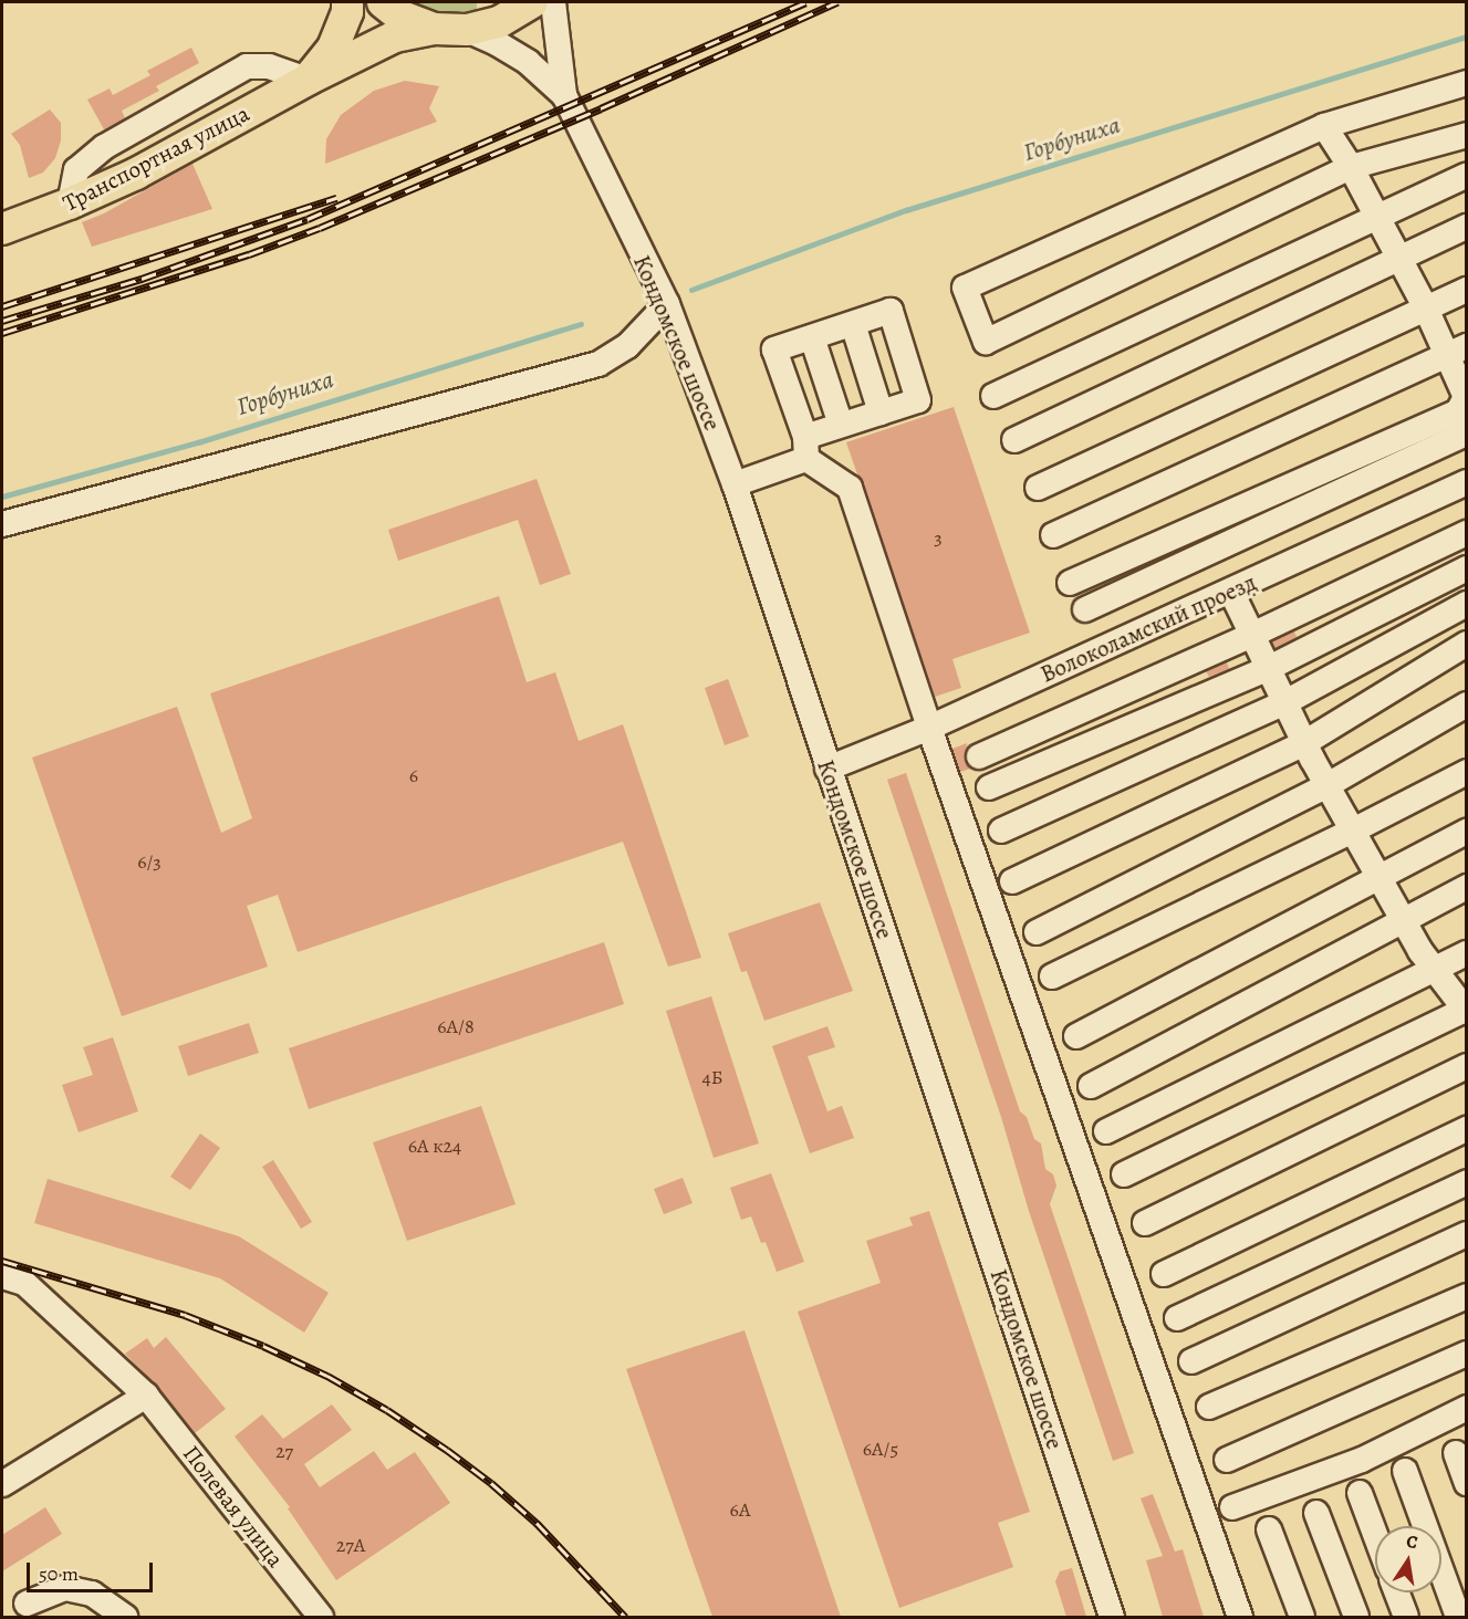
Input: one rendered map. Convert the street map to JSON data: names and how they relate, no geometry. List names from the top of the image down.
{
  "streets": {
    "main road": ["Транспортная улица"],
    "street": ["Кондомское шоссе", "Волоколамский проезд", "Полевая улица"]
  },
  "crossings": [
    ["Кондомское шоссе", "Волоколамский проезд"]
  ],
  "water": ["Горбуниха"],
  "house_numbers": [
    "3",
    "6",
    "6/3",
    "6А/8",
    "4Б",
    "6А к24",
    "6А/5",
    "27",
    "6А",
    "27А"
  ],
  "scale_bar": "50 m",
  "north": "top"
}
